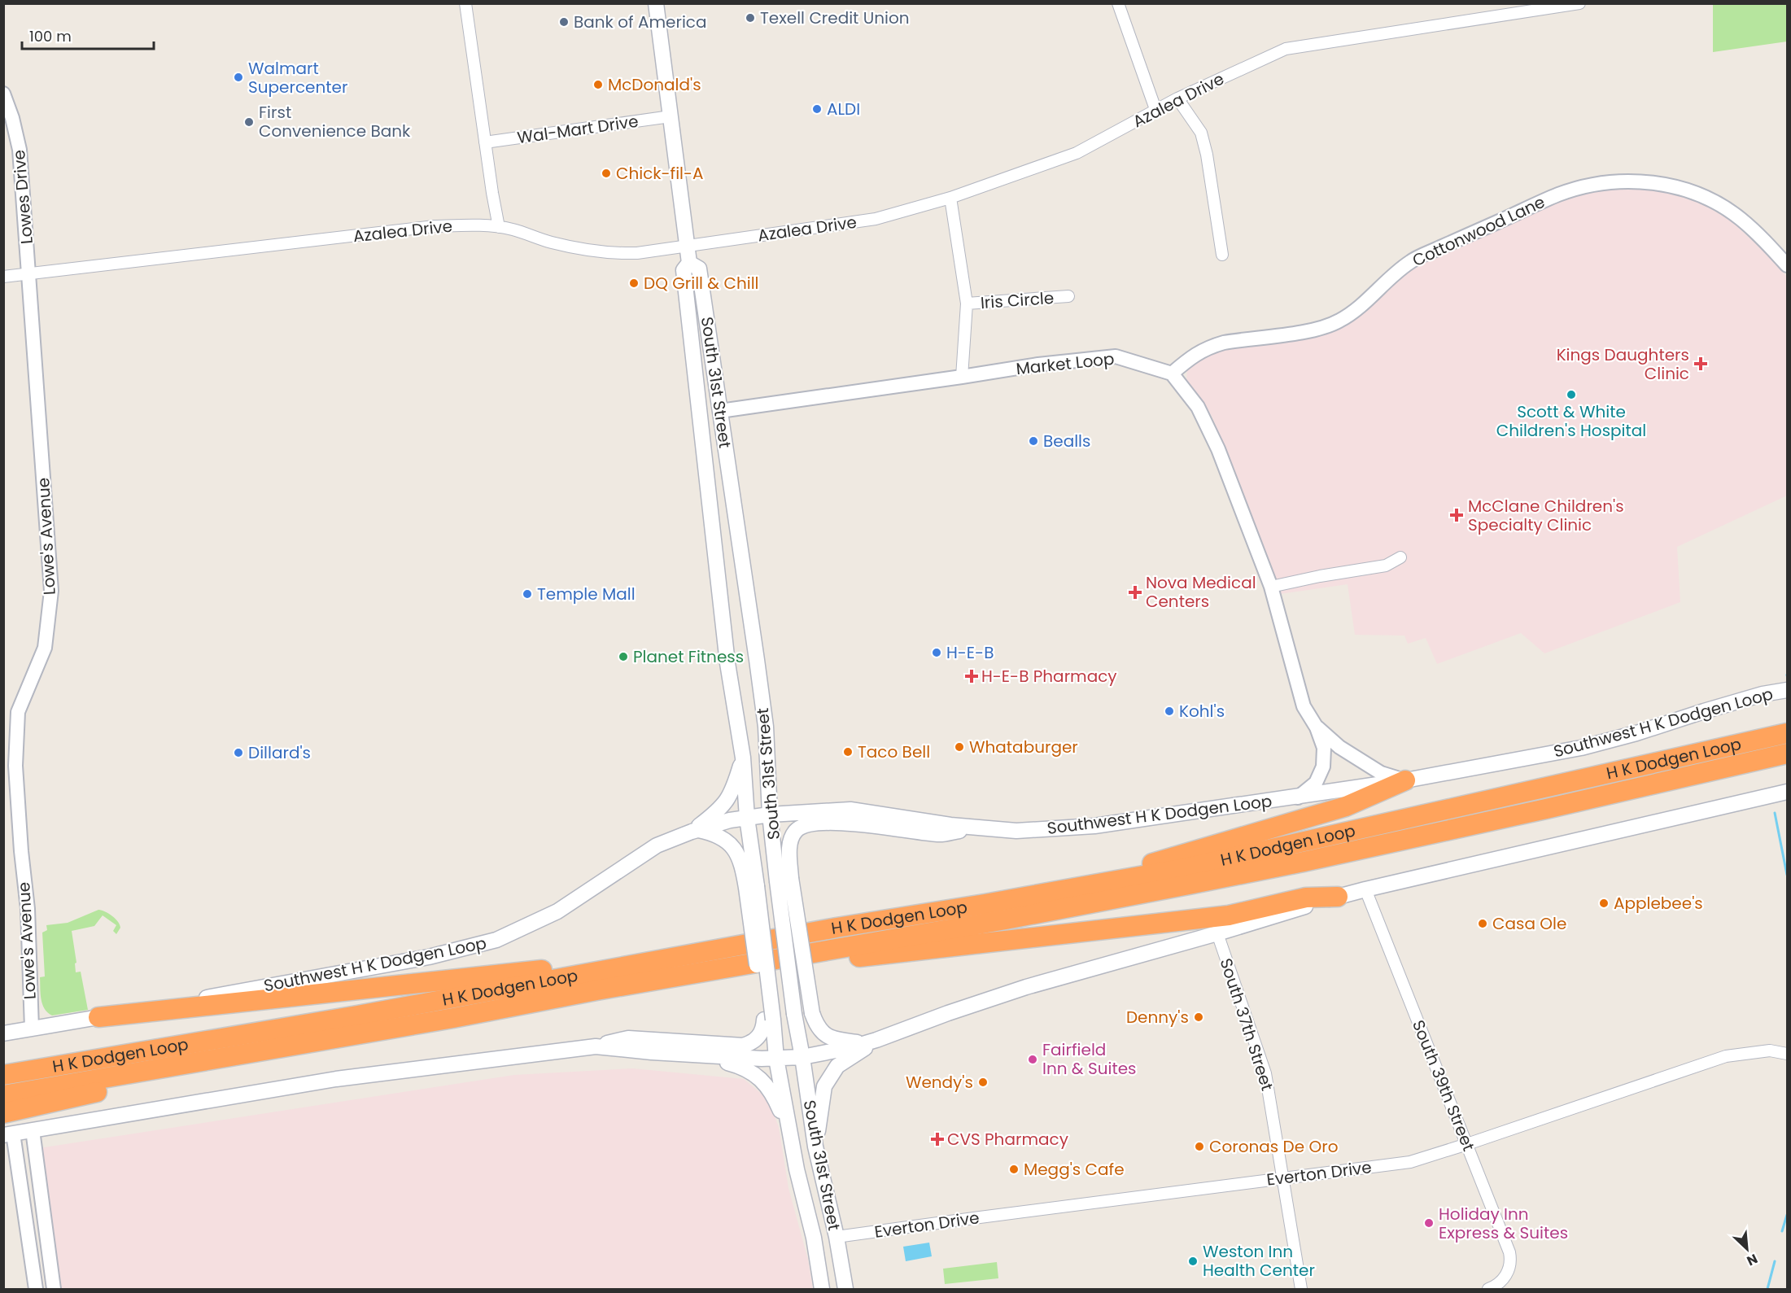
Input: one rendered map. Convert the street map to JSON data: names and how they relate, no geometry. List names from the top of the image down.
{
  "streets": {
    "highway": ["H K Dodgen Loop"],
    "main road": ["South 31st Street", "Southwest H K Dodgen Loop"],
    "street": [
      "Azalea Drive",
      "Wal-Mart Drive",
      "Lowes Drive",
      "Cottonwood Lane",
      "Iris Circle",
      "Market Loop",
      "Lowe's Avenue",
      "South 37th Street",
      "South 39th Street",
      "Everton Drive"
    ]
  },
  "crossings": [
    ["Azalea Drive", "Lowes Drive"],
    ["Azalea Drive", "South 31st Street"],
    ["Azalea Drive", "Lowe's Avenue"],
    ["Wal-Mart Drive", "South 31st Street"],
    ["Lowes Drive", "Lowe's Avenue"],
    ["Cottonwood Lane", "Market Loop"],
    ["Market Loop", "South 31st Street"],
    ["South 31st Street", "Southwest H K Dodgen Loop"],
    ["South 31st Street", "Everton Drive"],
    ["Lowe's Avenue", "Southwest H K Dodgen Loop"],
    ["South 37th Street", "Everton Drive"],
    ["South 39th Street", "Everton Drive"]
  ],
  "places": {
    "other": [
      "Texell Credit Union",
      "Bank of America",
      "Walmart Supercenter",
      "McDonald's",
      "ALDI",
      "First Convenience Bank",
      "Chick-fil-A",
      "DQ Grill & Chill",
      "Scott & White Children's Hospital",
      "Bealls",
      "Temple Mall",
      "H-E-B",
      "Planet Fitness",
      "Kohl's",
      "Whataburger",
      "Taco Bell",
      "Dillard's",
      "Applebee's",
      "Casa Ole",
      "Denny's",
      "Fairfield Inn & Suites",
      "Wendy's",
      "Coronas De Oro",
      "Megg's Cafe",
      "Holiday Inn Express & Suites",
      "Weston Inn Health Center"
    ],
    "health": [
      "Kings Daughters Clinic",
      "McClane Children's Specialty Clinic",
      "Nova Medical Centers",
      "H-E-B Pharmacy",
      "CVS Pharmacy"
    ]
  },
  "scale_bar": "100 m",
  "north": "bottom right"
}
